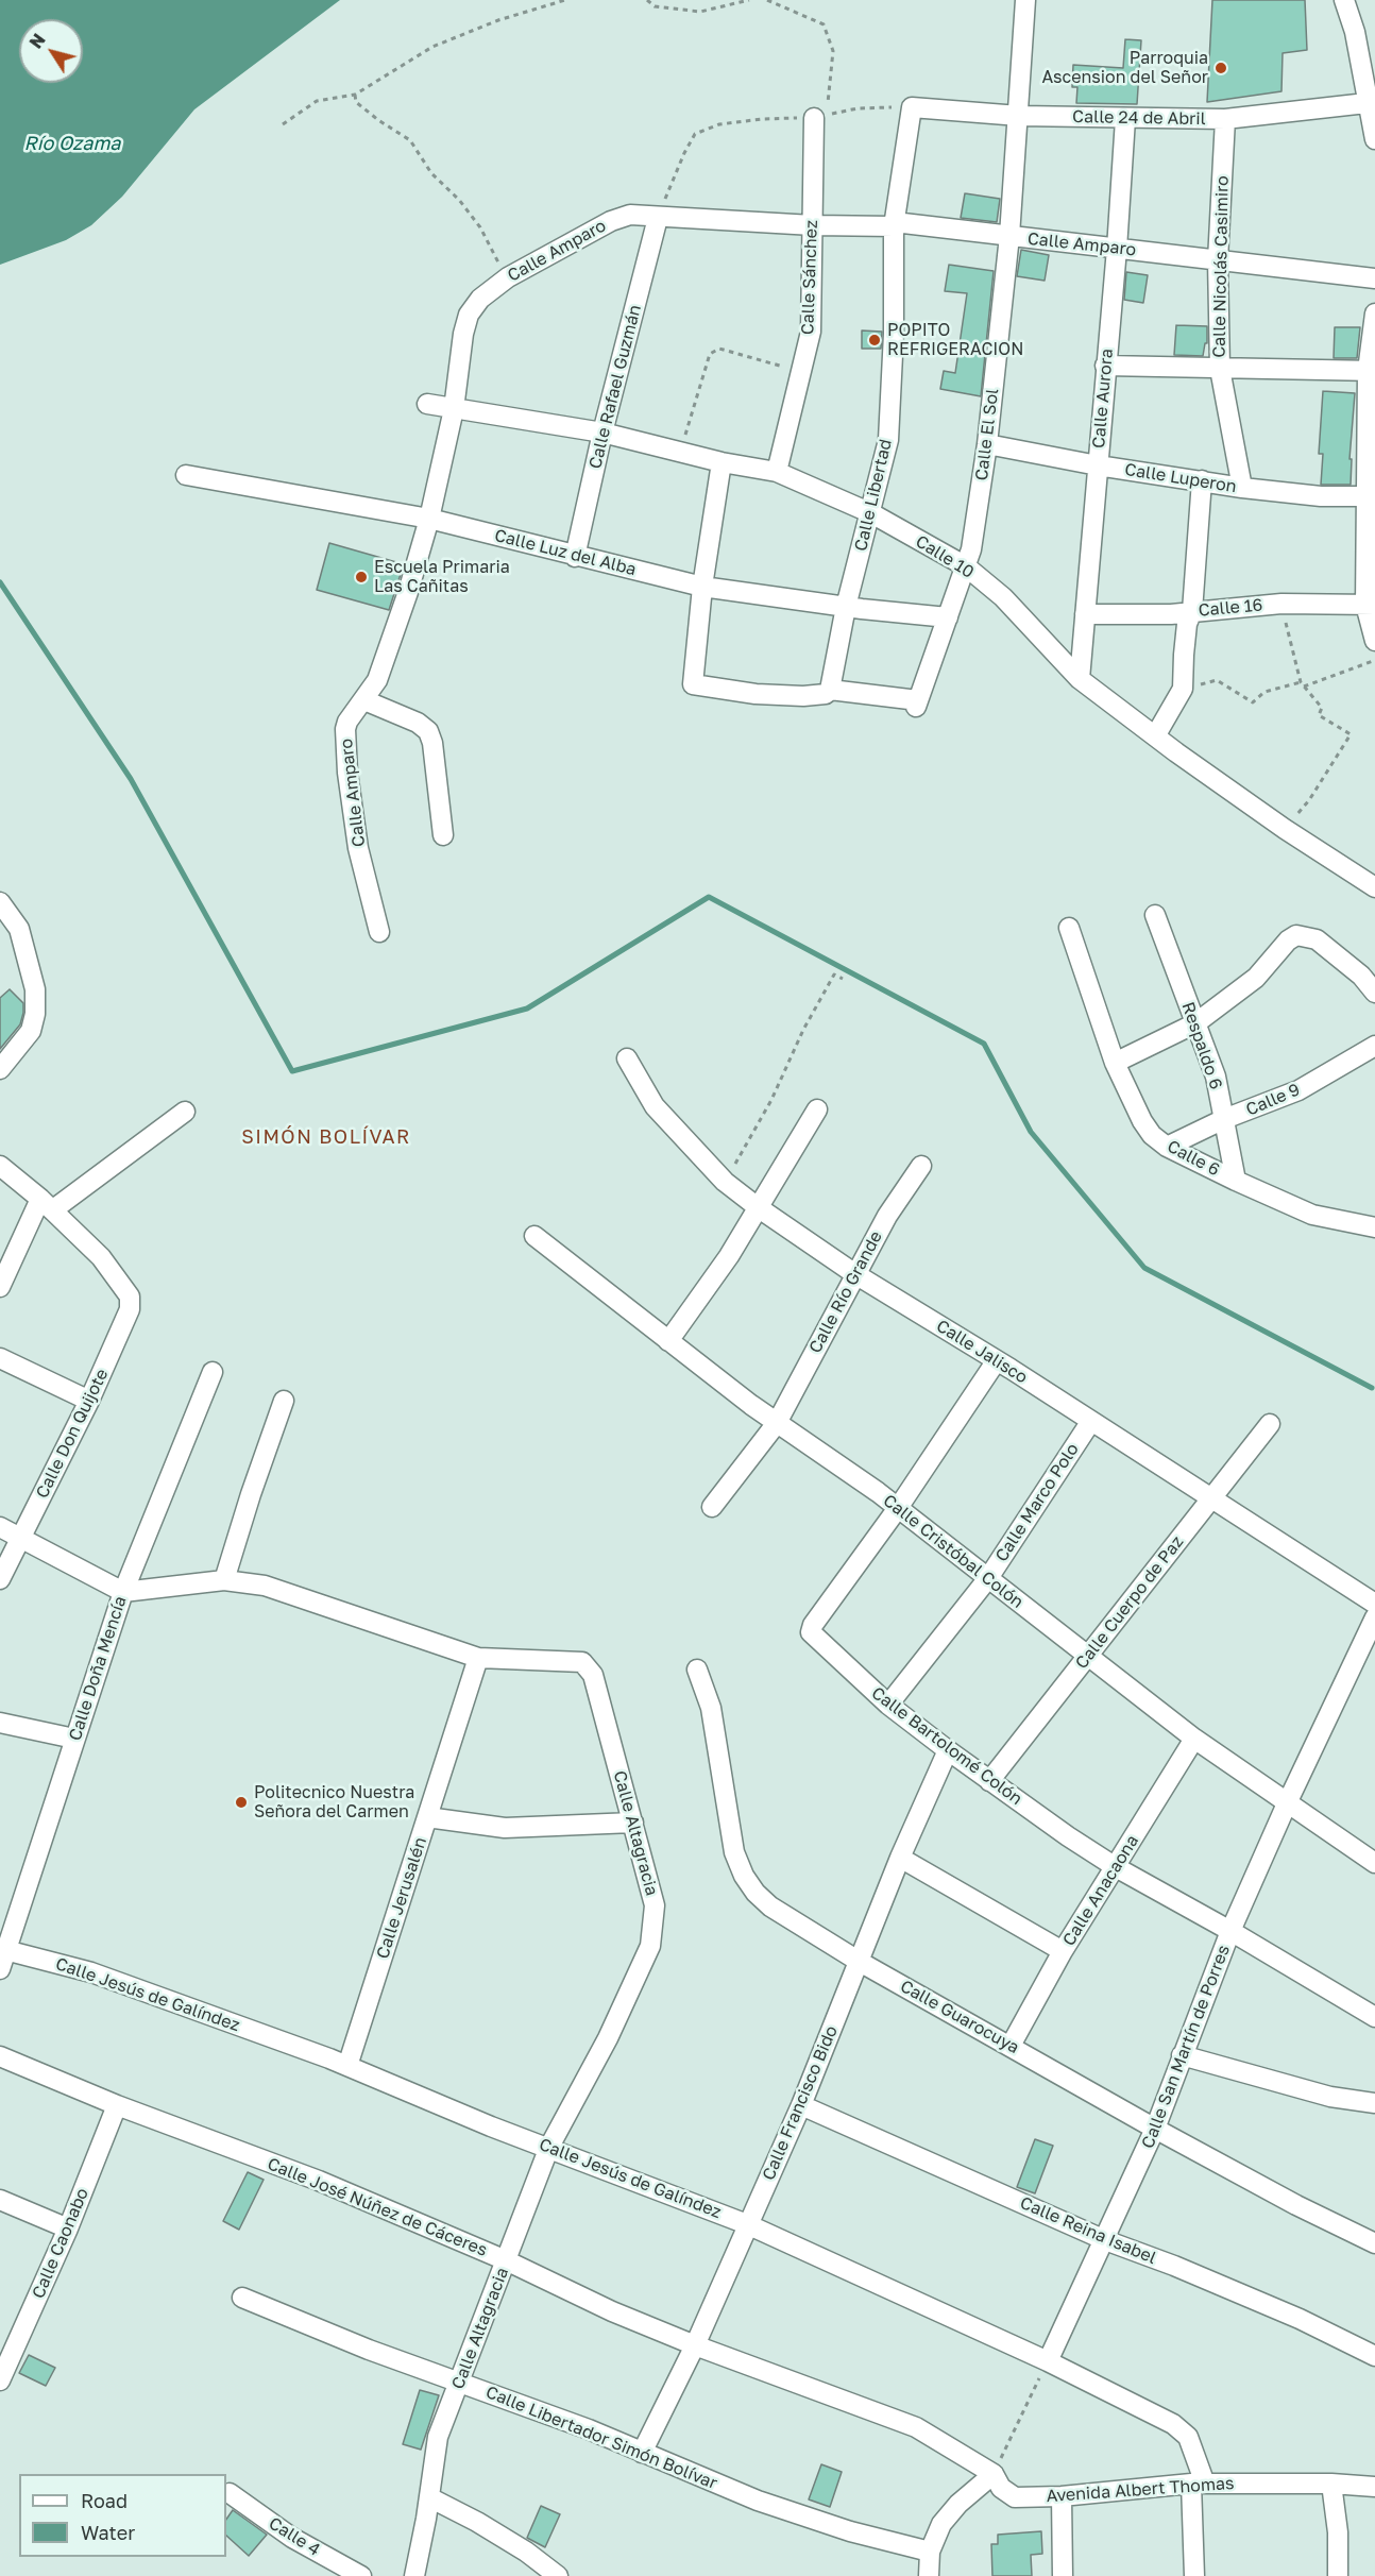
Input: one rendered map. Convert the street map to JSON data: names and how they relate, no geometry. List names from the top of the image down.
{
  "streets": {
    "street": [
      "Calle 24 de Abril",
      "Calle Amparo",
      "Calle Nicolás Casimiro",
      "Calle Sánchez",
      "Calle Rafael Guzmán",
      "Calle Aurora",
      "Calle El Sol",
      "Calle Luperon",
      "Calle Libertad",
      "Calle Luz del Alba",
      "Calle 10",
      "Calle 16",
      "Respaldo 6",
      "Calle 9",
      "Calle 6",
      "Calle Río Grande",
      "Calle Jalisco",
      "Calle Don Quijote",
      "Calle Marco Polo",
      "Calle Cristóbal Colón",
      "Calle Cuerpo de Paz",
      "Calle Doña Mencía",
      "Calle Bartolomé Colón",
      "Calle Altagracia",
      "Calle Anacaona",
      "Calle Jerusalén",
      "Calle Jesús de Galíndez",
      "Calle Guarocuya",
      "Calle San Martín de Porres",
      "Calle Francisco Bido",
      "Calle José Núñez de Cáceres",
      "Calle Reina Isabel",
      "Calle Caonabo",
      "Calle Libertador Simón Bolívar",
      "Avenida Albert Thomas",
      "Calle 4"
    ]
  },
  "crossings": [
    ["Calle 24 de Abril", "Calle Nicolás Casimiro"],
    ["Calle 24 de Abril", "Calle Aurora"],
    ["Calle 24 de Abril", "Calle El Sol"],
    ["Calle 24 de Abril", "Calle Libertad"],
    ["Calle Amparo", "Calle Nicolás Casimiro"],
    ["Calle Amparo", "Calle Sánchez"],
    ["Calle Amparo", "Calle Rafael Guzmán"],
    ["Calle Amparo", "Calle Aurora"],
    ["Calle Amparo", "Calle El Sol"],
    ["Calle Amparo", "Calle Libertad"],
    ["Calle Amparo", "Calle Luz del Alba"],
    ["Calle Amparo", "Calle 10"],
    ["Calle Nicolás Casimiro", "Calle Luperon"],
    ["Calle Sánchez", "Calle 10"],
    ["Calle Rafael Guzmán", "Calle Luz del Alba"],
    ["Calle Rafael Guzmán", "Calle 10"],
    ["Calle Aurora", "Calle Luperon"],
    ["Calle Aurora", "Calle 10"],
    ["Calle Aurora", "Calle 16"],
    ["Calle El Sol", "Calle Luperon"],
    ["Calle El Sol", "Calle Libertad"],
    ["Calle El Sol", "Calle Luz del Alba"],
    ["Calle El Sol", "Calle 10"],
    ["Calle Libertad", "Calle Luz del Alba"],
    ["Calle Libertad", "Calle 10"],
    ["Respaldo 6", "Calle 9"],
    ["Respaldo 6", "Calle 6"],
    ["Calle 9", "Calle 6"],
    ["Calle Río Grande", "Calle Jalisco"],
    ["Calle Río Grande", "Calle Cristóbal Colón"],
    ["Calle Jalisco", "Calle Marco Polo"],
    ["Calle Jalisco", "Calle Cuerpo de Paz"],
    ["Calle Jalisco", "Calle Bartolomé Colón"],
    ["Calle Marco Polo", "Calle Cristóbal Colón"],
    ["Calle Marco Polo", "Calle Bartolomé Colón"],
    ["Calle Cristóbal Colón", "Calle Cuerpo de Paz"],
    ["Calle Cristóbal Colón", "Calle Bartolomé Colón"],
    ["Calle Cristóbal Colón", "Calle Anacaona"],
    ["Calle Cristóbal Colón", "Calle San Martín de Porres"],
    ["Calle Cuerpo de Paz", "Calle Bartolomé Colón"],
    ["Calle Doña Mencía", "Calle Altagracia"],
    ["Calle Doña Mencía", "Calle Jesús de Galíndez"],
    ["Calle Bartolomé Colón", "Calle Anacaona"],
    ["Calle Bartolomé Colón", "Calle San Martín de Porres"],
    ["Calle Bartolomé Colón", "Calle Francisco Bido"],
    ["Calle Altagracia", "Calle Jerusalén"],
    ["Calle Altagracia", "Calle Jesús de Galíndez"],
    ["Calle Altagracia", "Calle José Núñez de Cáceres"],
    ["Calle Altagracia", "Calle Libertador Simón Bolívar"],
    ["Calle Anacaona", "Calle Guarocuya"],
    ["Calle Jerusalén", "Calle Jesús de Galíndez"],
    ["Calle Jesús de Galíndez", "Calle San Martín de Porres"],
    ["Calle Jesús de Galíndez", "Calle Francisco Bido"],
    ["Calle Jesús de Galíndez", "Avenida Albert Thomas"],
    ["Calle Guarocuya", "Calle San Martín de Porres"],
    ["Calle Guarocuya", "Calle Francisco Bido"],
    ["Calle San Martín de Porres", "Calle Reina Isabel"],
    ["Calle Francisco Bido", "Calle José Núñez de Cáceres"],
    ["Calle Francisco Bido", "Calle Reina Isabel"],
    ["Calle Francisco Bido", "Calle Libertador Simón Bolívar"],
    ["Calle José Núñez de Cáceres", "Calle Caonabo"],
    ["Calle José Núñez de Cáceres", "Avenida Albert Thomas"]
  ],
  "districts": ["SIMÓN BOLÍVAR"],
  "water": ["Río Ozama"],
  "places": [
    "Parroquia Ascension del Señor",
    "POPITO REFRIGERACION",
    "Escuela Primaria Las Cañitas",
    "Politecnico Nuestra Señora del Carmen"
  ],
  "legend": ["Road", "Water"],
  "north": "top left"
}
